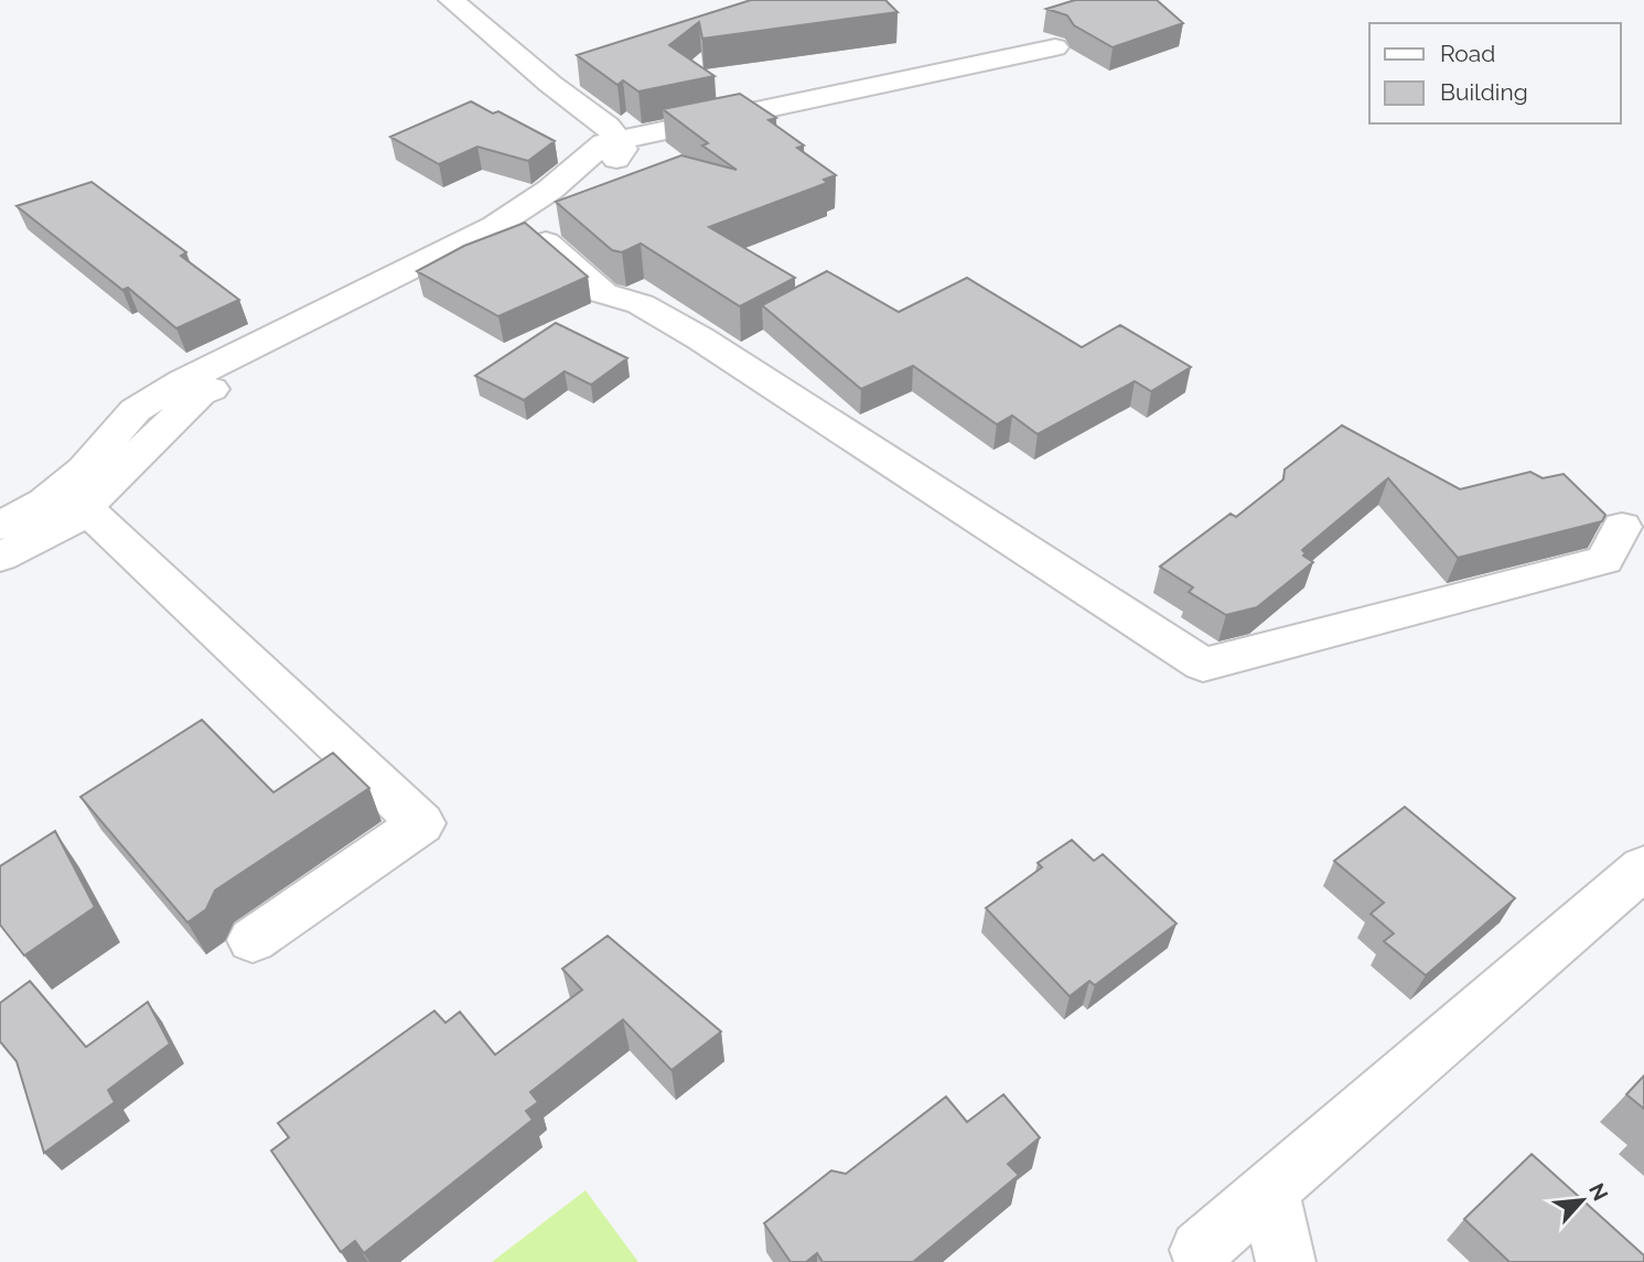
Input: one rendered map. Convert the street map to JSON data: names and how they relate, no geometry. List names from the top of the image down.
{
  "legend": ["Road", "Building"],
  "north": "top right"
}
